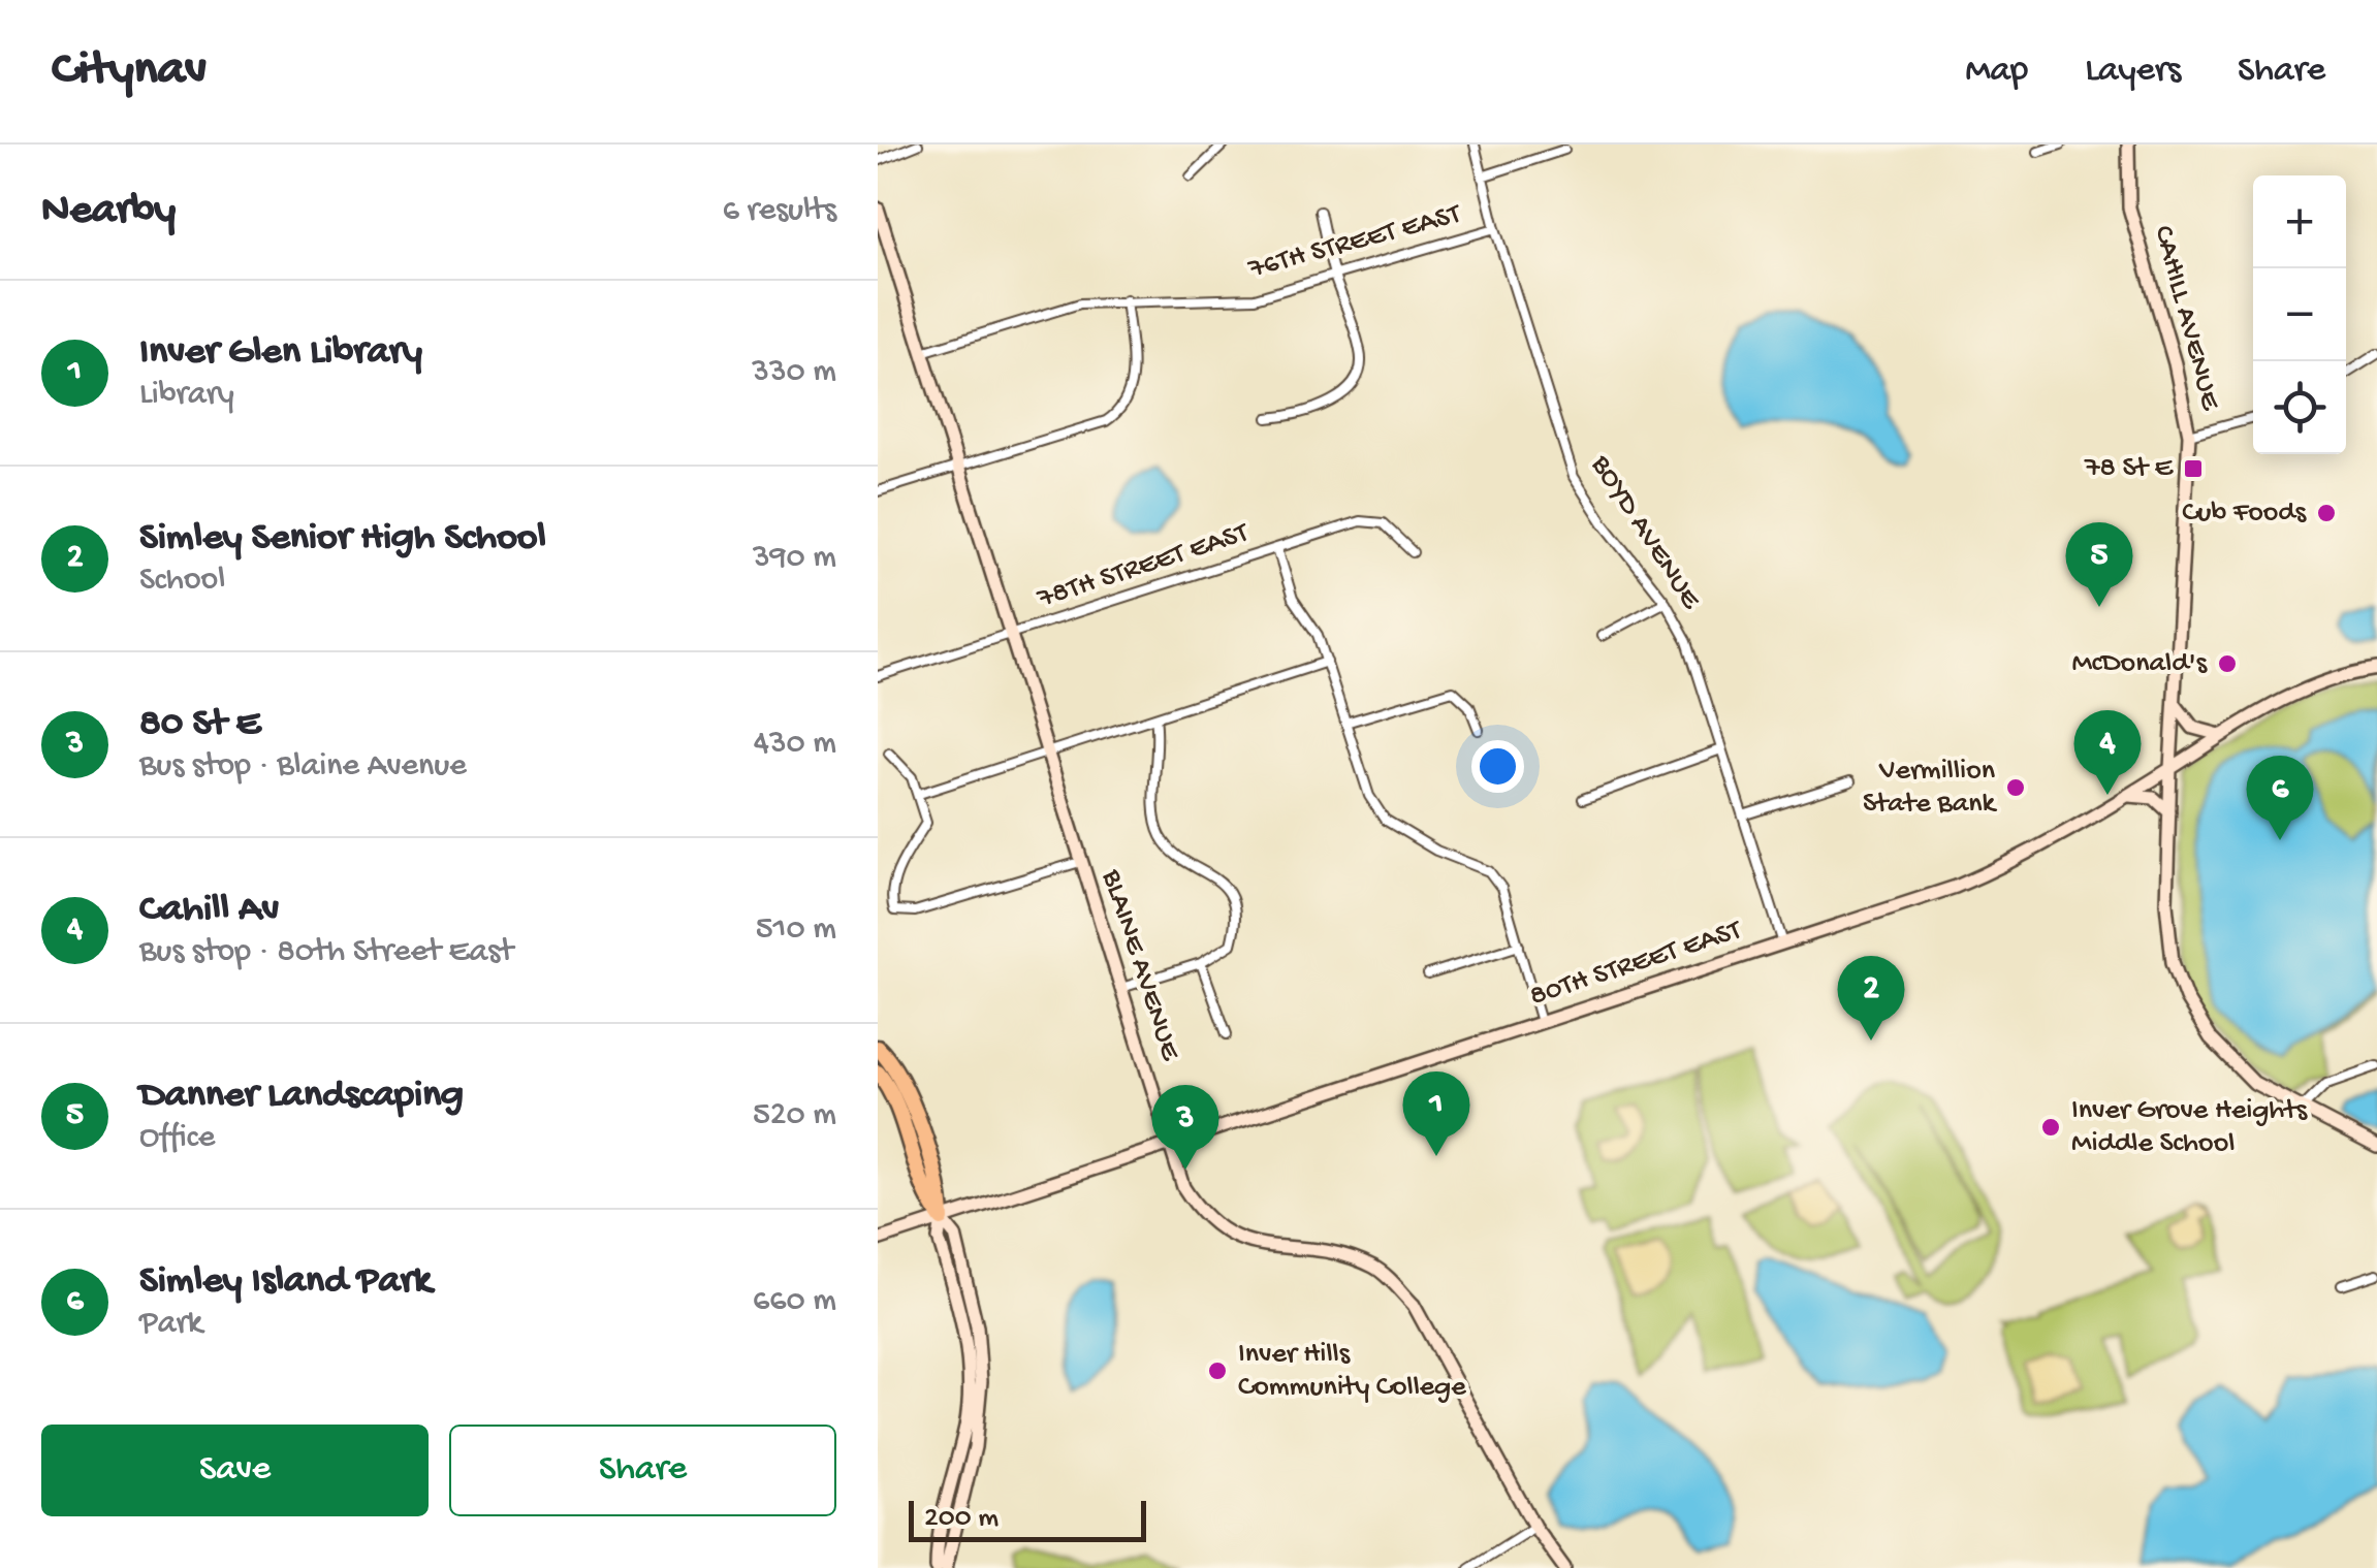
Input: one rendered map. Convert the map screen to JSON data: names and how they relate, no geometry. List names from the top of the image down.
{
  "streets": {
    "street": [
      "76TH STREET EAST",
      "CAHILL AVENUE",
      "BOYD AVENUE",
      "78TH STREET EAST",
      "80TH STREET EAST",
      "BLAINE AVENUE"
    ]
  },
  "crossings": [
    ["76TH STREET EAST", "BOYD AVENUE"],
    ["76TH STREET EAST", "BLAINE AVENUE"],
    ["CAHILL AVENUE", "80TH STREET EAST"],
    ["BOYD AVENUE", "80TH STREET EAST"],
    ["78TH STREET EAST", "BLAINE AVENUE"],
    ["80TH STREET EAST", "BLAINE AVENUE"]
  ],
  "places": {
    "transit": ["78 St E"],
    "other": [
      "Cub Foods",
      "McDonald's",
      "Vermillion State Bank",
      "Inver Grove Heights Middle School",
      "Inver Hills Community College"
    ]
  },
  "scale_bar": "200 m",
  "page": {
    "header": "Citynav",
    "nav": ["Map", "Layers", "Share"],
    "heading": ["Nearby", "6 results"],
    "map_buttons": ["+", "−"],
    "list": [
      {
        "mark": "1",
        "name": "Inver Glen Library",
        "note": "Library",
        "value": "330 m"
      },
      {
        "mark": "2",
        "name": "Simley Senior High School",
        "note": "School",
        "value": "390 m"
      },
      {
        "mark": "3",
        "name": "80 St E",
        "note": "Bus stop · Blaine Avenue",
        "value": "430 m"
      },
      {
        "mark": "4",
        "name": "Cahill Av",
        "note": "Bus stop · 80th Street East",
        "value": "510 m"
      },
      {
        "mark": "5",
        "name": "Danner Landscaping",
        "note": "Office",
        "value": "520 m"
      },
      {
        "mark": "6",
        "name": "Simley Island Park",
        "note": "Park",
        "value": "660 m"
      }
    ],
    "pins": [
      "5",
      "4",
      "6",
      "2",
      "1",
      "3"
    ],
    "buttons": ["Save", "Share"],
    "scale": "200 m"
  }
}
